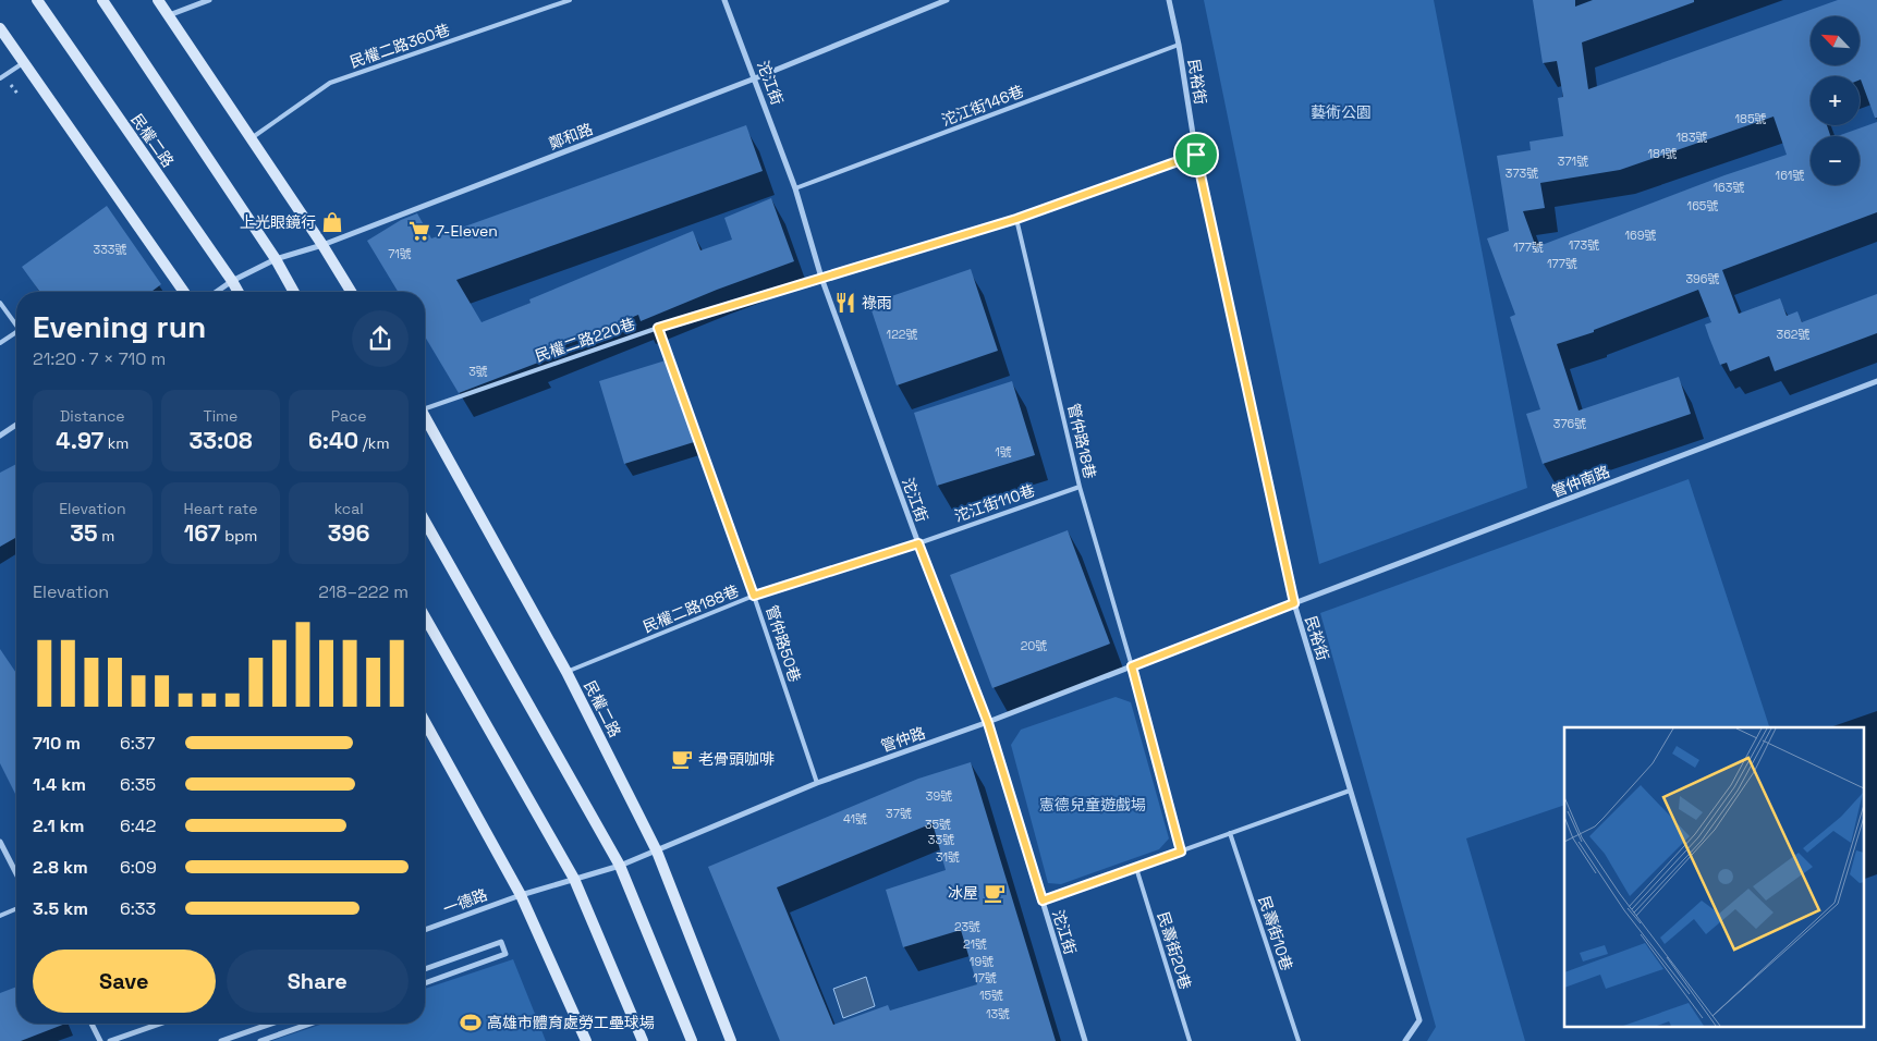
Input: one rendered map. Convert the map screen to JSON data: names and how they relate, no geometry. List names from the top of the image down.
{
  "streets": {
    "main road": ["民權二路"],
    "street": [
      "民裕街",
      "沱江街",
      "鄭和路",
      "管仲南路",
      "管仲路",
      "一德路"
    ],
    "lane": [
      "民權二路360巷",
      "沱江街146巷",
      "民權二路220巷",
      "管仲路18巷",
      "沱江街110巷",
      "民權二路188巷",
      "管仲路50巷",
      "民壽街10巷",
      "民壽街20巷"
    ]
  },
  "crossings": [
    ["民裕街", "沱江街146巷"],
    ["民裕街", "民權二路220巷"],
    ["民裕街", "管仲南路"],
    ["民裕街", "管仲路"],
    ["沱江街", "沱江街146巷"],
    ["沱江街", "鄭和路"],
    ["沱江街", "民權二路220巷"],
    ["沱江街", "沱江街110巷"],
    ["沱江街", "民權二路188巷"],
    ["沱江街", "管仲路"],
    ["鄭和路", "民權二路"],
    ["民權二路", "民權二路188巷"],
    ["民權二路", "管仲路"],
    ["民權二路220巷", "管仲路18巷"],
    ["民權二路220巷", "管仲路50巷"],
    ["管仲路18巷", "沱江街110巷"],
    ["管仲路18巷", "管仲路"],
    ["管仲南路", "管仲路"],
    ["沱江街110巷", "民權二路188巷"],
    ["民權二路188巷", "管仲路50巷"],
    ["管仲路50巷", "管仲路"],
    ["管仲路", "一德路"]
  ],
  "parks": ["藝術公園", "憲德兒童遊戲場"],
  "places": {
    "shop": ["上光眼鏡行"],
    "supermarket": ["7-Eleven"],
    "restaurant": ["祿雨"],
    "cafe": ["老骨頭咖啡", "冰屋"],
    "sports": ["高雄市體育處勞工壘球場"]
  },
  "house_numbers": [
    "185號",
    "183號",
    "181號",
    "371號",
    "373號",
    "161號",
    "163號",
    "165號",
    "169號",
    "173號",
    "177號",
    "333號",
    "71號",
    "177號",
    "396號",
    "122號",
    "362號",
    "3號",
    "376號",
    "1號",
    "20號",
    "39號",
    "37號",
    "41號",
    "35號",
    "33號",
    "31號",
    "23號",
    "21號",
    "19號",
    "17號",
    "15號",
    "13號"
  ],
  "north": "top left",
  "page": {
    "map_buttons": ["+", "−"],
    "heading": ["Evening run", "21:20 · 7 × 710 m"],
    "stats": [
      ["Distance", "4.97 km"],
      ["Time", "33:08"],
      ["Pace", "6:40 /km"],
      ["Elevation", "35 m"],
      ["Heart rate", "167 bpm"],
      ["kcal", "396"]
    ],
    "chart": ["Elevation", "218–222 m"],
    "list": [
      {
        "name": "710 m",
        "note": "6:37"
      },
      {
        "name": "1.4 km",
        "note": "6:35"
      },
      {
        "name": "2.1 km",
        "note": "6:42"
      },
      {
        "name": "2.8 km",
        "note": "6:09"
      },
      {
        "name": "3.5 km",
        "note": "6:33"
      }
    ],
    "buttons": ["Save", "Share"]
  }
}
